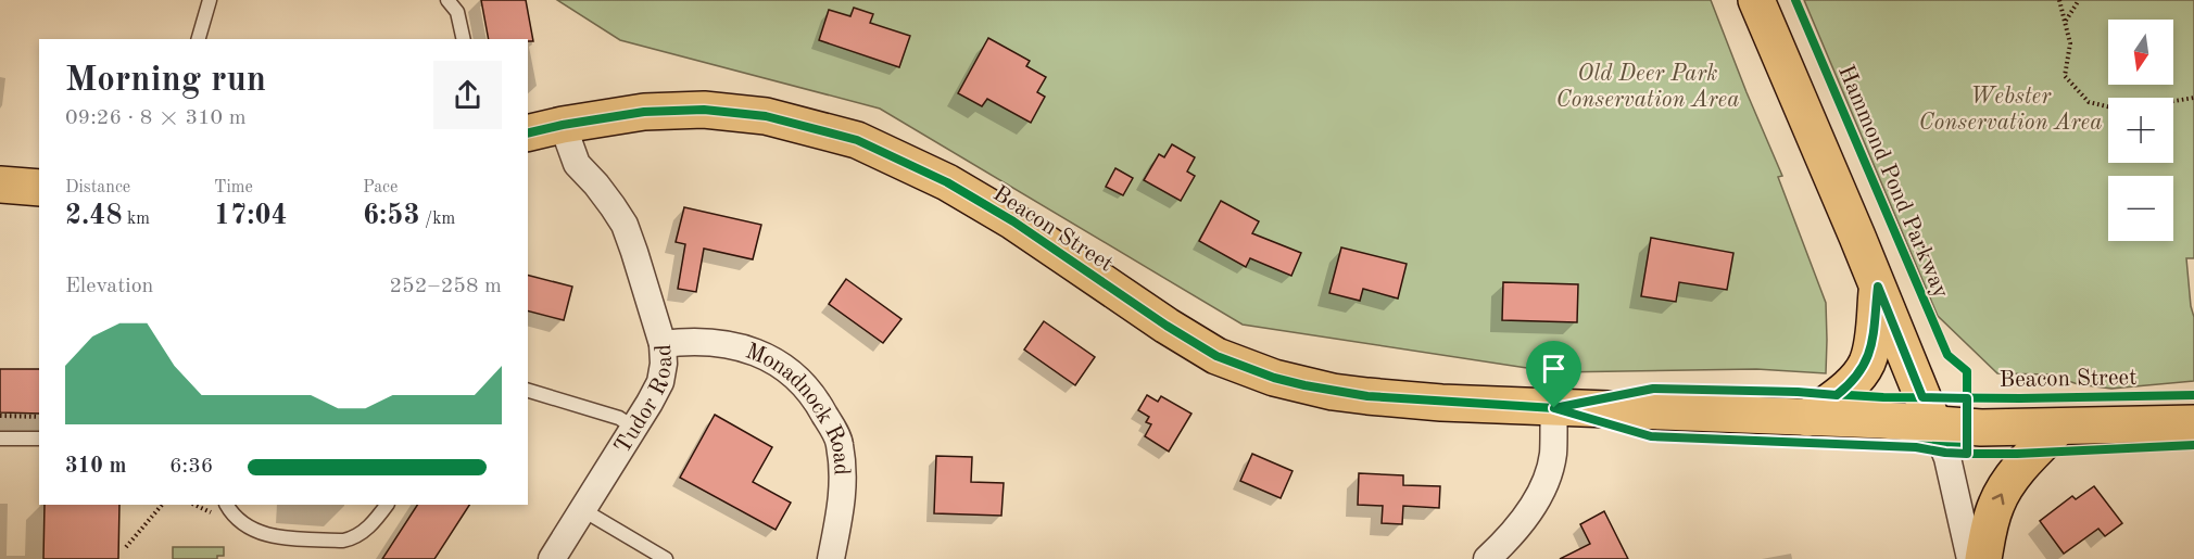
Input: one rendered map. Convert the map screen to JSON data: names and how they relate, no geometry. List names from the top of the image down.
{
  "streets": {
    "main road": ["Beacon Street"],
    "street": ["Tudor Road", "Monadnock Road"],
    "cycle path": ["Hammond Pond Parkway"]
  },
  "crossings": [
    ["Beacon Street", "Tudor Road"],
    ["Tudor Road", "Monadnock Road"]
  ],
  "parks": ["Old Deer Park Conservation Area", "Webster Conservation Area"],
  "north": "bottom",
  "page": {
    "map_buttons": ["+", "−"],
    "heading": ["Morning run", "09:26 · 8 × 310 m"],
    "stats": [
      ["Distance", "2.48 km"],
      ["Time", "17:04"],
      ["Pace", "6:53 /km"]
    ],
    "chart": ["Elevation", "252–258 m"],
    "list": [
      {
        "name": "310 m",
        "note": "6:36"
      }
    ]
  }
}
